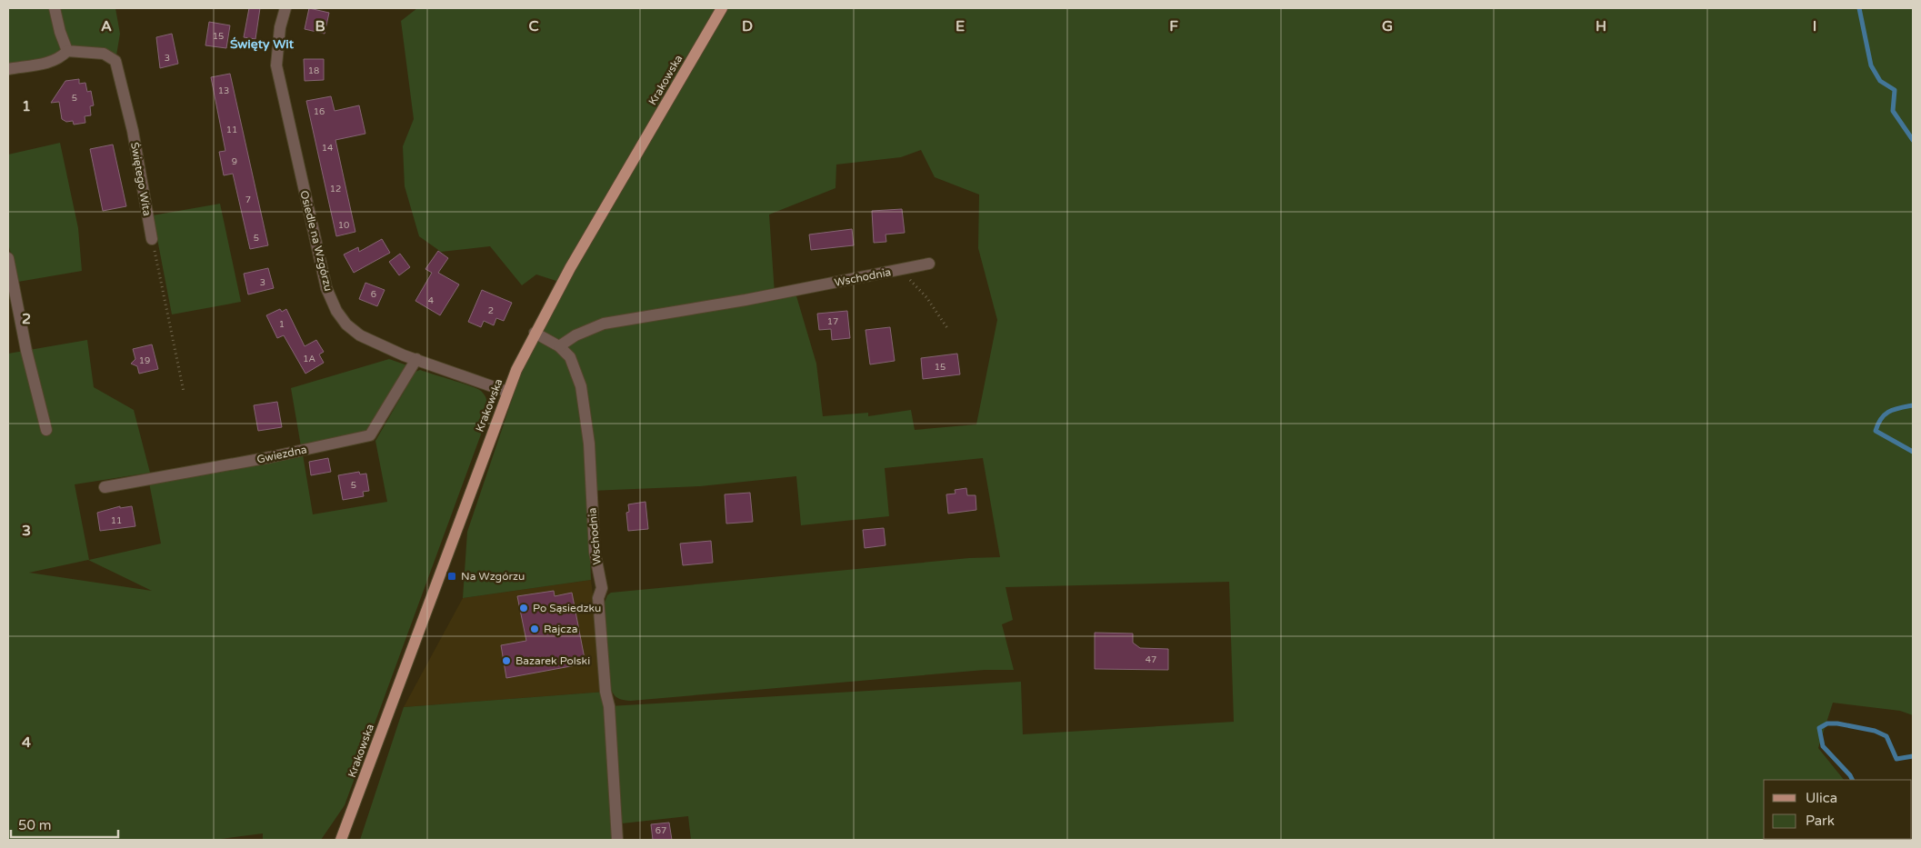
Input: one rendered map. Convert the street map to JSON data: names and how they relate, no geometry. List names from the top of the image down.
{
  "streets": {
    "main road": ["Krakowska"],
    "street": [
      "Świętego Wita",
      "Osiedle na Wzgórzu",
      "Wschodnia",
      "Gwiezdna"
    ]
  },
  "crossings": [
    ["Krakowska", "Osiedle na Wzgórzu"],
    ["Krakowska", "Wschodnia"],
    ["Osiedle na Wzgórzu", "Gwiezdna"]
  ],
  "districts": ["Święty Wit"],
  "places": {
    "transit": ["Na Wzgórzu"],
    "other": ["Po Sąsiedzku", "Rajcza", "Bazarek Polski"]
  },
  "house_numbers": [
    "15",
    "3",
    "18",
    "13",
    "5",
    "16",
    "11",
    "14",
    "9",
    "12",
    "7",
    "10",
    "5",
    "3",
    "6",
    "4",
    "2",
    "17",
    "1",
    "1A",
    "19",
    "15",
    "5",
    "11",
    "47",
    "67"
  ],
  "legend": ["Ulica", "Park"],
  "scale_bar": "50 m",
  "grid": {
    "columns": [
      "A",
      "B",
      "C",
      "D",
      "E",
      "F",
      "G",
      "H",
      "I"
    ],
    "rows": [
      "1",
      "2",
      "3",
      "4"
    ]
  }
}
